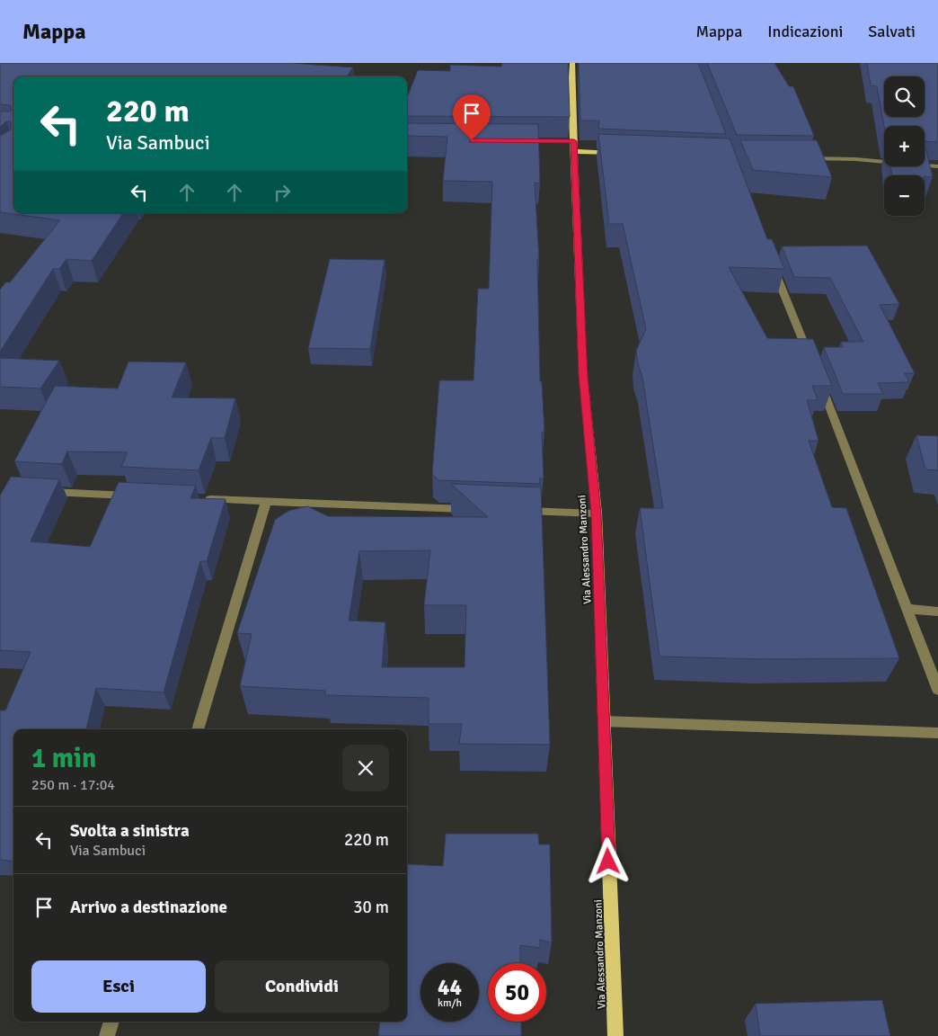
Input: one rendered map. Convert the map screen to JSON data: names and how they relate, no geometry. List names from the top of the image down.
{
  "streets": {
    "main road": ["Via Alessandro Manzoni"]
  },
  "page": {
    "header": "Mappa",
    "nav": ["Mappa", "Indicazioni", "Salvati"],
    "map_buttons": ["+", "−"],
    "turn": ["220 m", "Via Sambuci"],
    "heading": ["1 min", "250 m · 17:04"],
    "list": [
      {
        "name": "Svolta a sinistra",
        "note": "Via Sambuci",
        "value": "220 m"
      },
      {
        "name": "Arrivo a destinazione",
        "value": "30 m"
      }
    ],
    "buttons": ["Esci", "Condividi"],
    "speed": "44 km/h",
    "limit": "50"
  }
}
